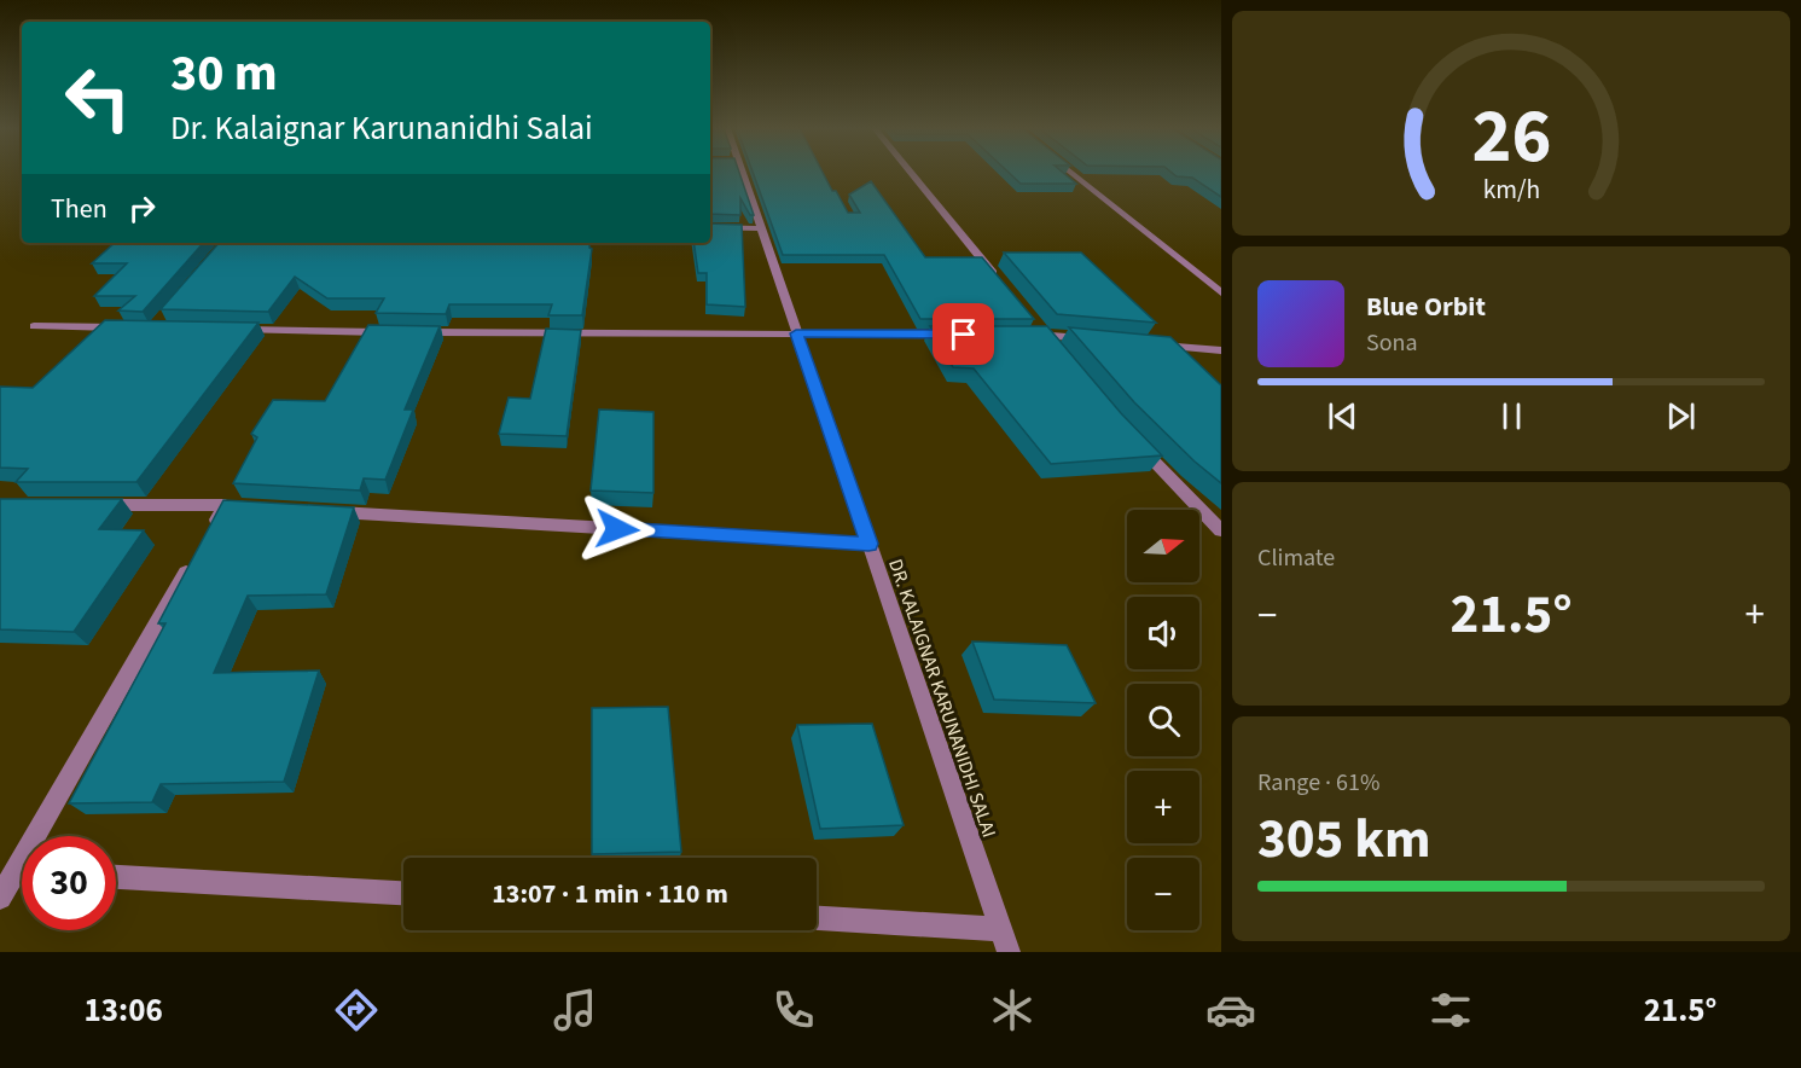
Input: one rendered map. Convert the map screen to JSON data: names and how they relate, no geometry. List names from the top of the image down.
{
  "streets": {
    "street": ["DR. KALAIGNAR KARUNANIDHI SALAI"]
  },
  "north": "right",
  "page": {
    "turn": ["30 m", "Dr. Kalaignar Karunanidhi Salai"],
    "then": "Then",
    "song": ["Blue Orbit", "Sona"],
    "tile": [
      "Climate",
      ["Range · 61%", "305 km"]
    ],
    "map_buttons": ["+", "−"],
    "heat": ["−", "21.5°", "+"],
    "limit": "30",
    "trip": "13:07 · 1 min · 110 m",
    "tabs": ["13:06", "21.5°"],
    "gauge": ["26", "km/h"]
  }
}
